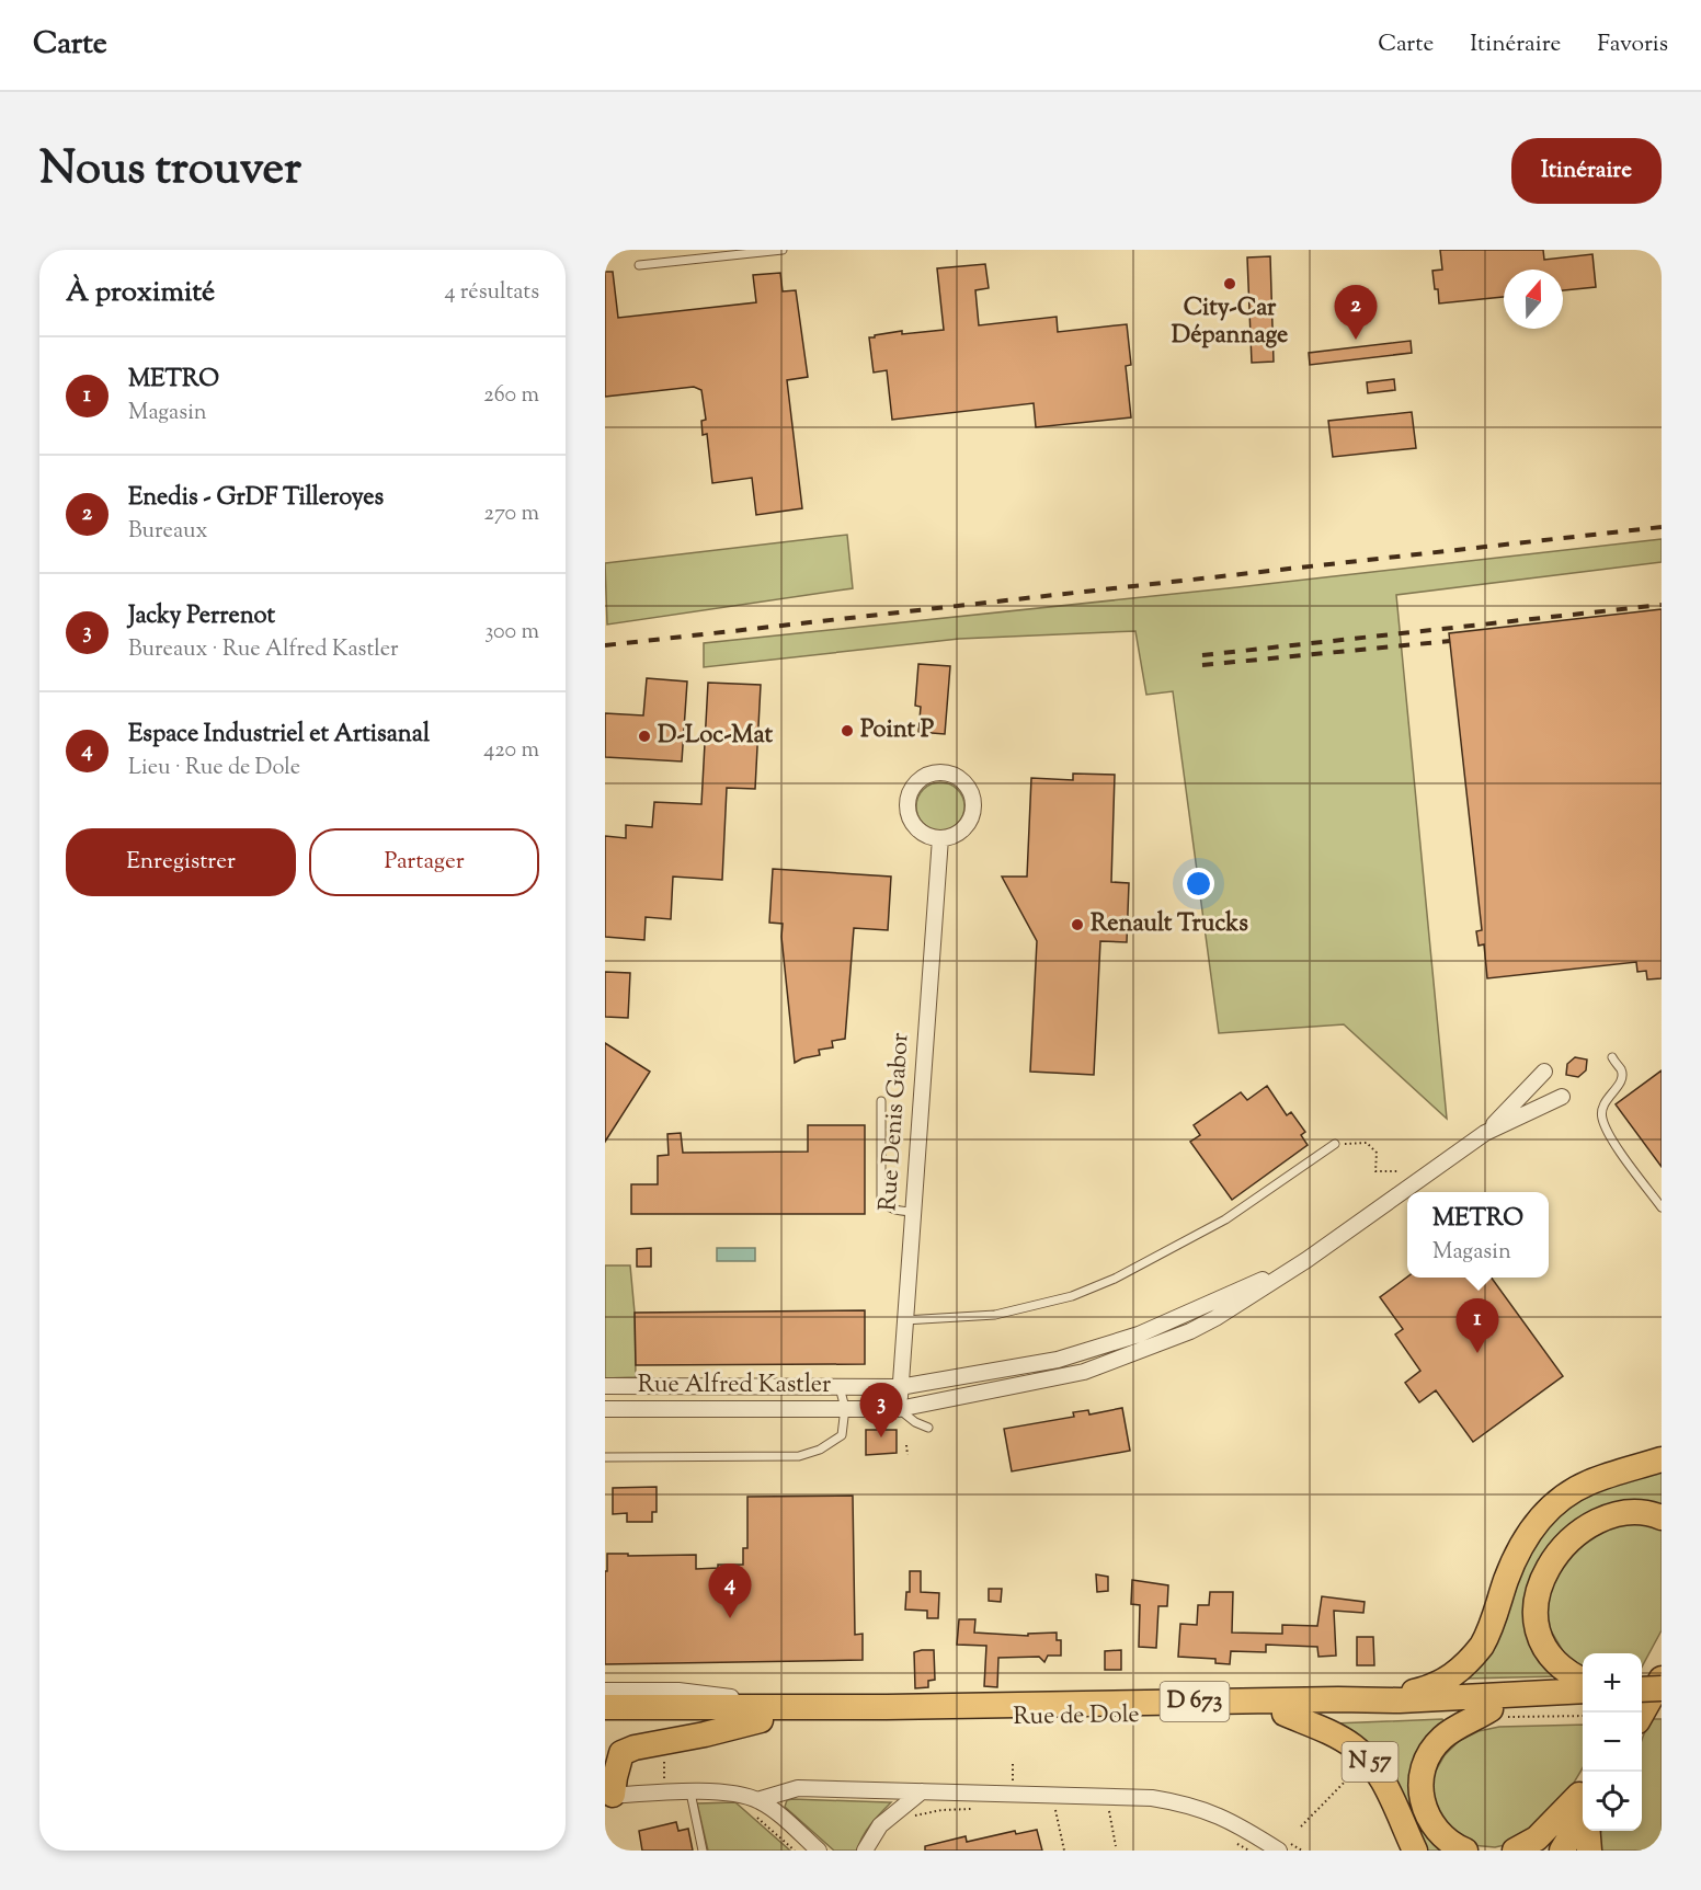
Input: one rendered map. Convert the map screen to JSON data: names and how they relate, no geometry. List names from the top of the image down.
{
  "streets": {
    "main road": ["D 673", "Rue de Dole", "N 57"],
    "street": ["Rue Denis Gabor", "Rue Alfred Kastler"]
  },
  "crossings": [
    ["Rue Denis Gabor", "Rue Alfred Kastler"],
    ["Rue de Dole", "N 57"]
  ],
  "places": [
    "City-Car Dépannage",
    "Point P",
    "D-Loc-Mat",
    "Renault Trucks"
  ],
  "north": "top",
  "page": {
    "header": "Carte",
    "nav": ["Carte", "Itinéraire", "Favoris"],
    "title": "Nous trouver",
    "buttons": [
      "Itinéraire",
      ["Enregistrer", "Partager"]
    ],
    "heading": ["À proximité", "4 résultats"],
    "pins": [
      "2",
      "1",
      "3",
      "4"
    ],
    "list": [
      {
        "mark": "1",
        "name": "METRO",
        "note": "Magasin",
        "value": "260 m"
      },
      {
        "mark": "2",
        "name": "Enedis - GrDF Tilleroyes",
        "note": "Bureaux",
        "value": "270 m"
      },
      {
        "mark": "3",
        "name": "Jacky Perrenot",
        "note": "Bureaux · Rue Alfred Kastler",
        "value": "300 m"
      },
      {
        "mark": "4",
        "name": "Espace Industriel et Artisanal",
        "note": "Lieu · Rue de Dole",
        "value": "420 m"
      }
    ],
    "popup": ["METRO", "Magasin"],
    "map_buttons": ["+", "−"]
  }
}
